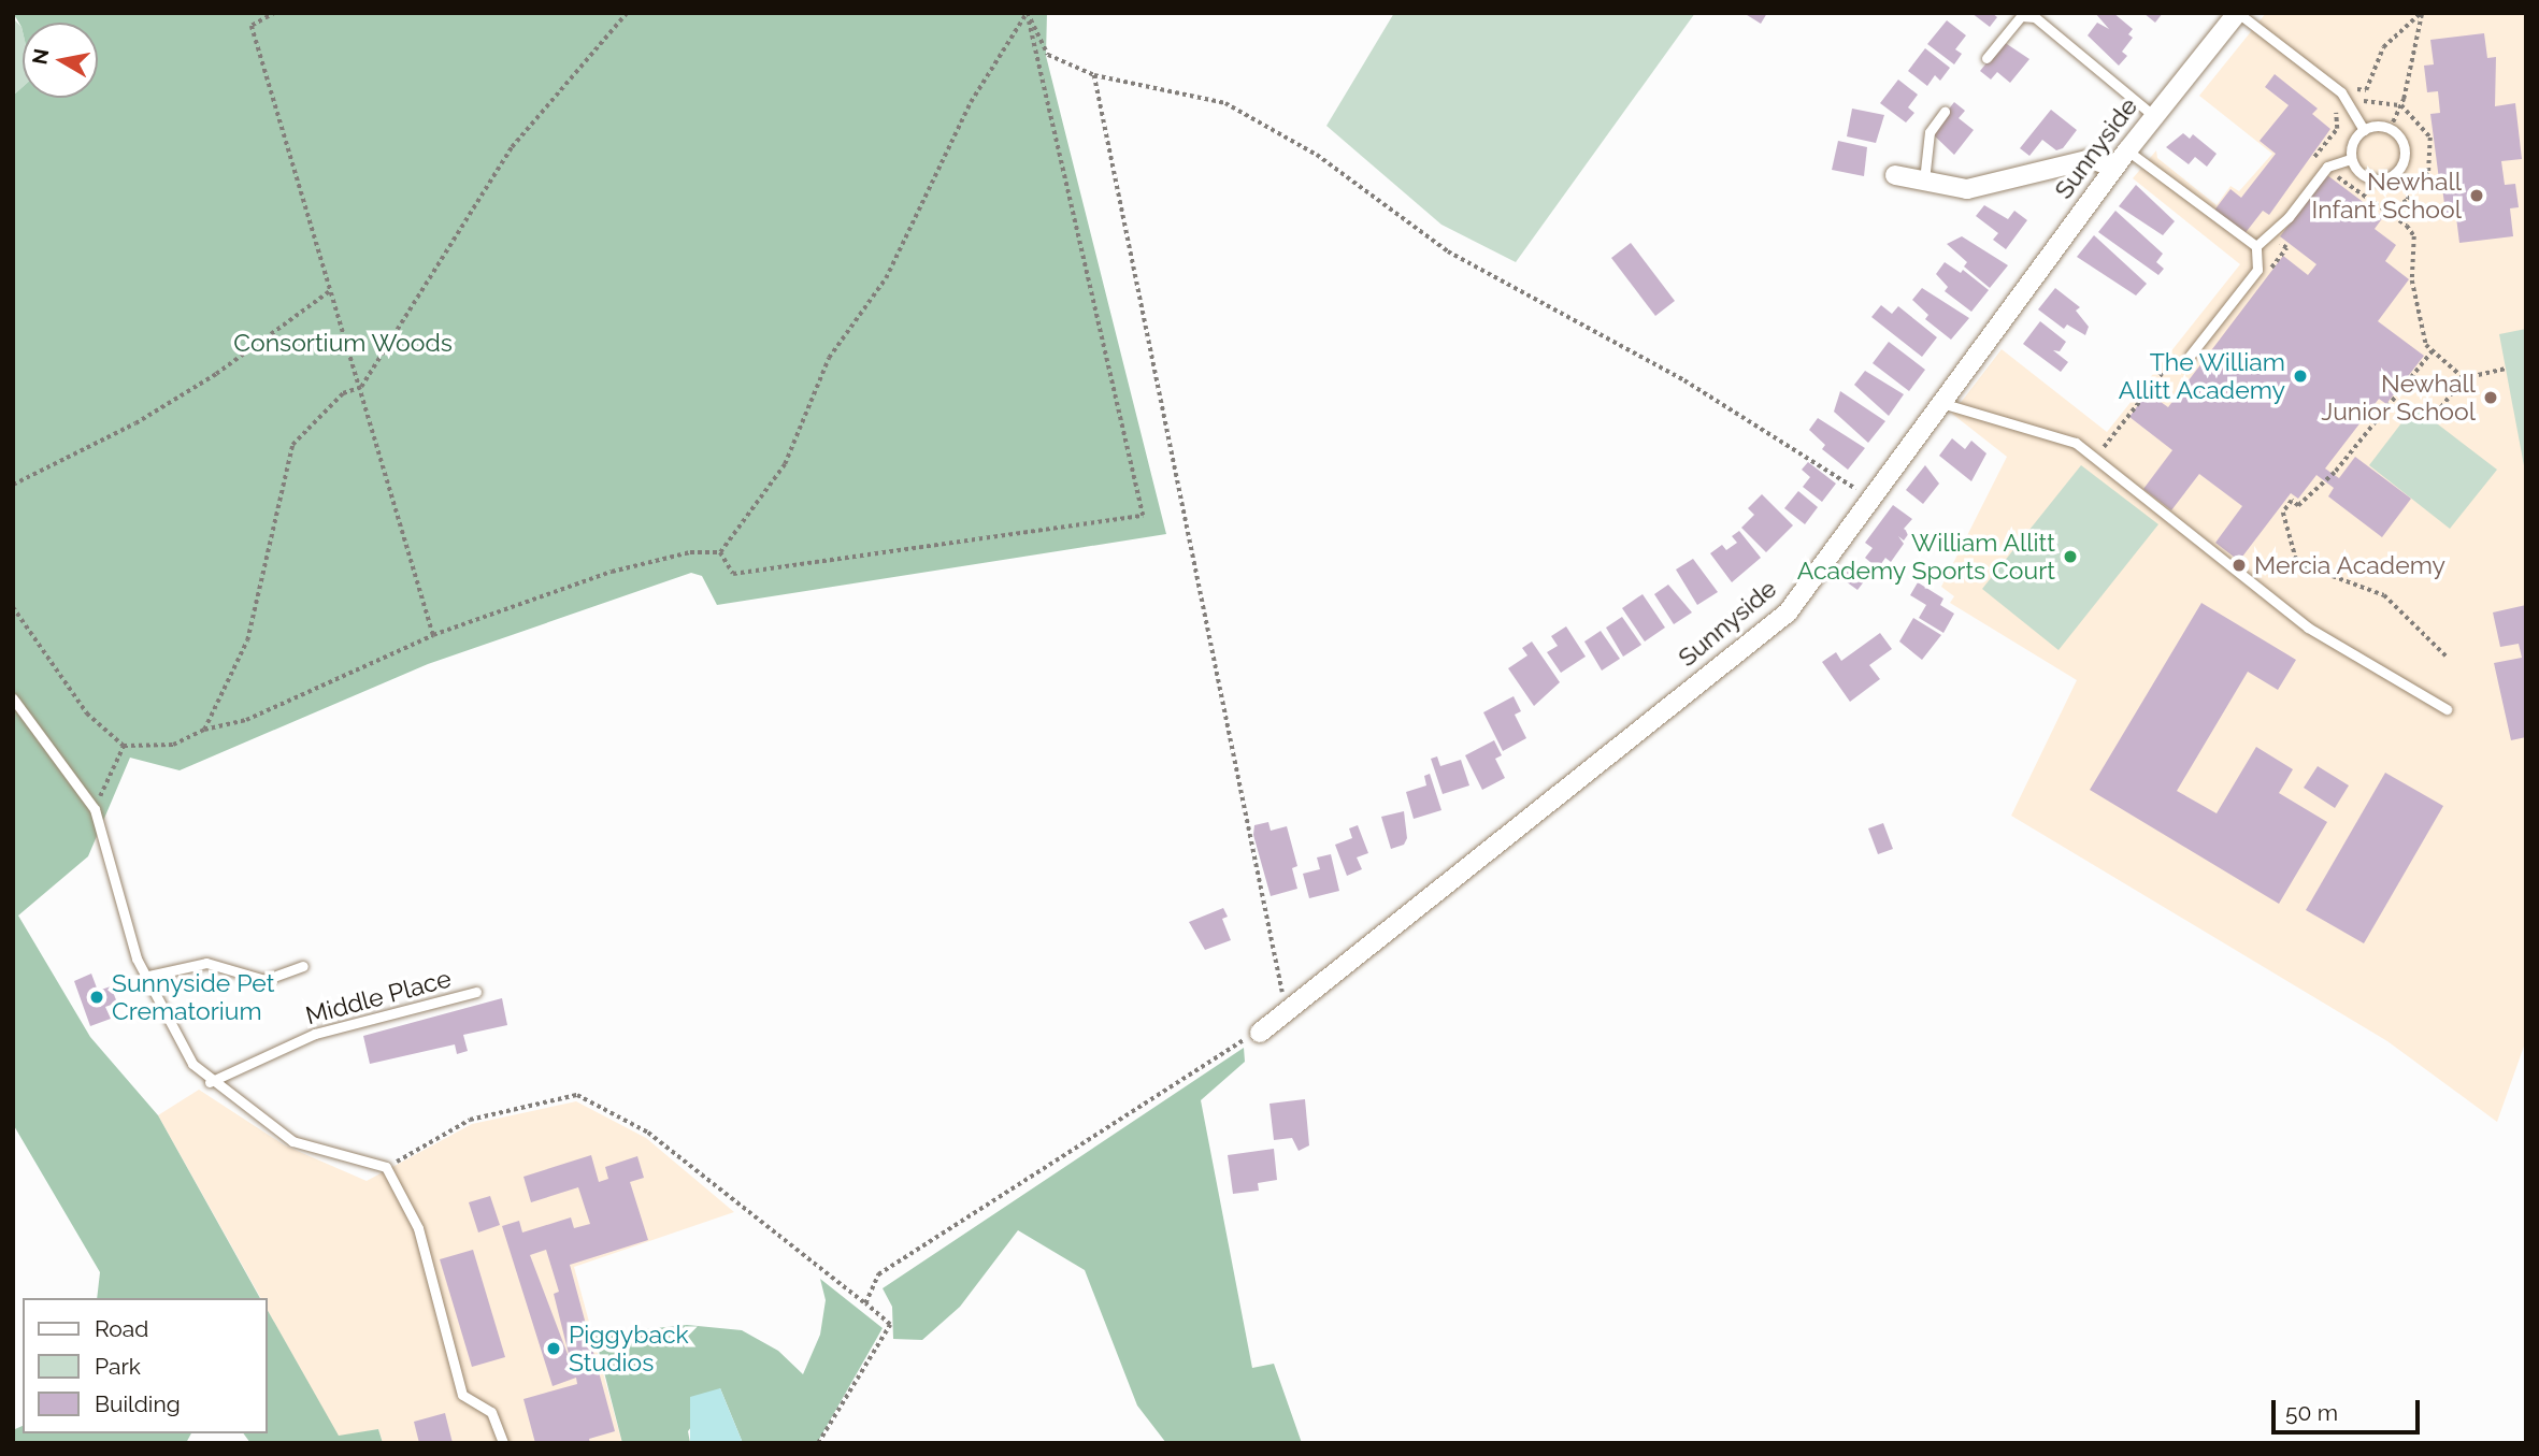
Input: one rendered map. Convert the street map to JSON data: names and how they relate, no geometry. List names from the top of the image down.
{
  "streets": {
    "street": ["Sunnyside"],
    "lane": ["Middle Place"]
  },
  "parks": ["Consortium Woods"],
  "places": [
    "Newhall Infant School",
    "The William Allitt Academy",
    "Newhall Junior School",
    "William Allitt Academy Sports Court",
    "Mercia Academy",
    "Sunnyside Pet Crematorium",
    "Piggyback Studios"
  ],
  "legend": ["Road", "Park", "Building"],
  "scale_bar": "50 m",
  "north": "left"
}
